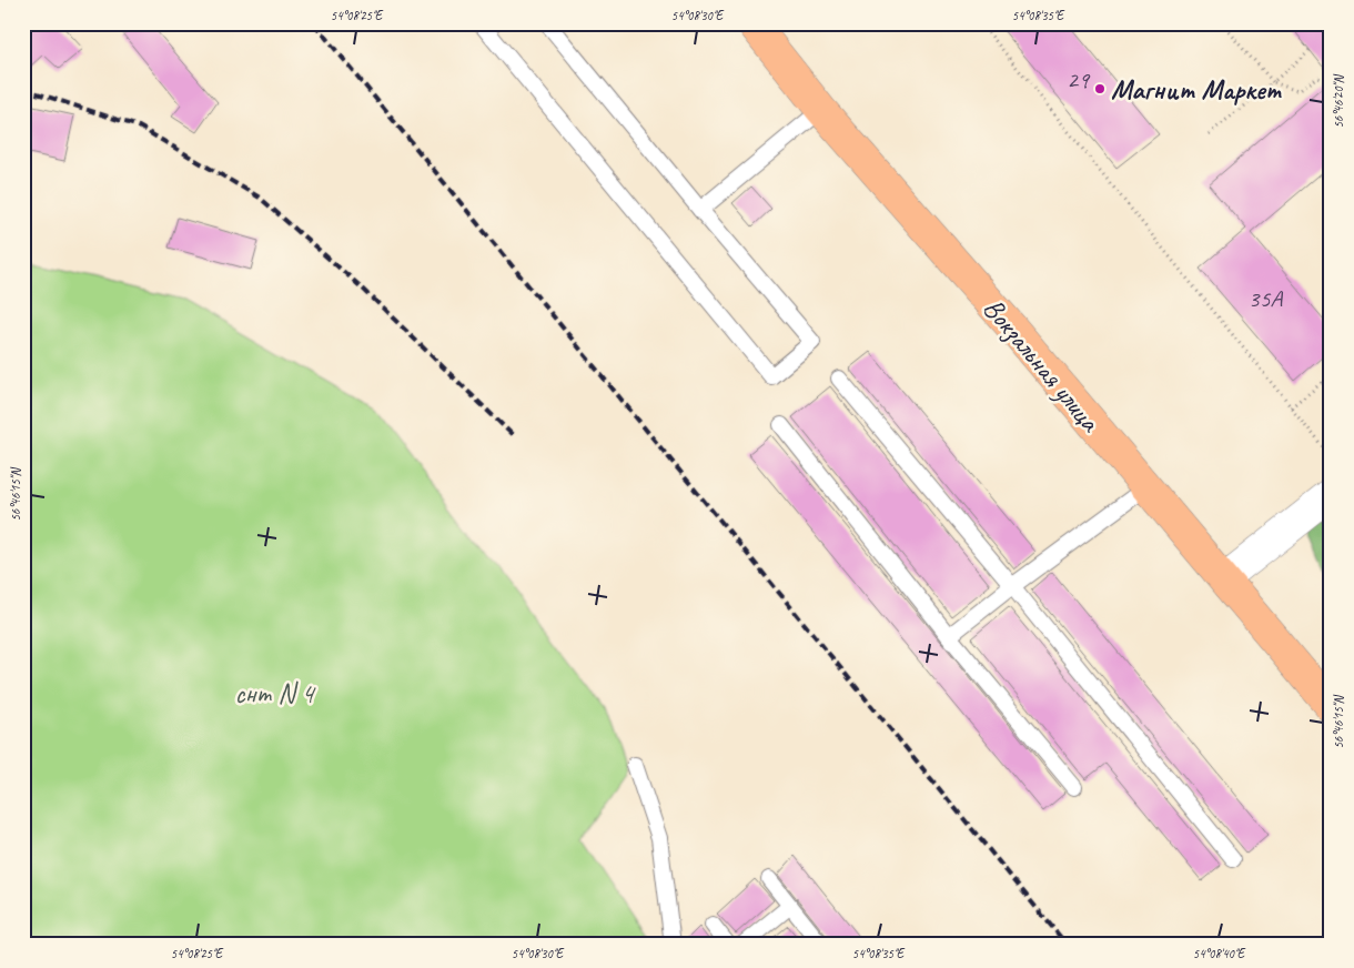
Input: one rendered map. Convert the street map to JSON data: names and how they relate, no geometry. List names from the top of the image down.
{
  "streets": {
    "main road": ["Вокзальная улица"]
  },
  "parks": ["снт N 4"],
  "places": ["Магнит Маркет"],
  "house_numbers": ["29", "35А"],
  "coordinates": [
    "54°08'25\"E",
    "54°08'30\"E",
    "54°08'35\"E",
    "56°46'20\"N",
    "56°46'15\"N",
    "54°08'40\"E"
  ]
}
